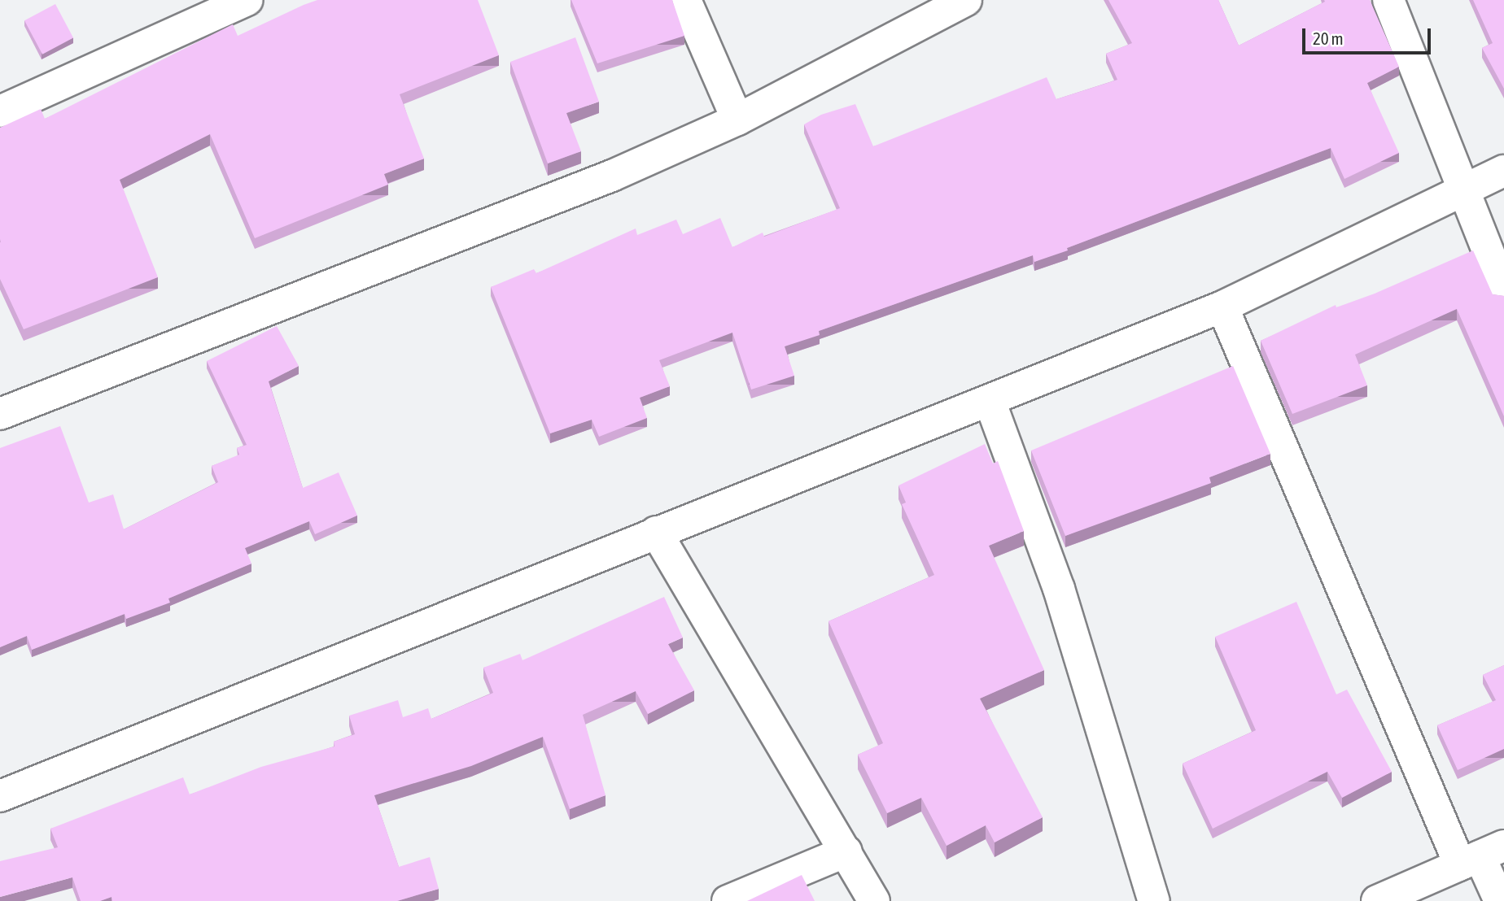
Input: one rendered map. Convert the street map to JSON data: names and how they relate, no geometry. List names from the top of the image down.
{
  "scale_bar": "20 m"
}
